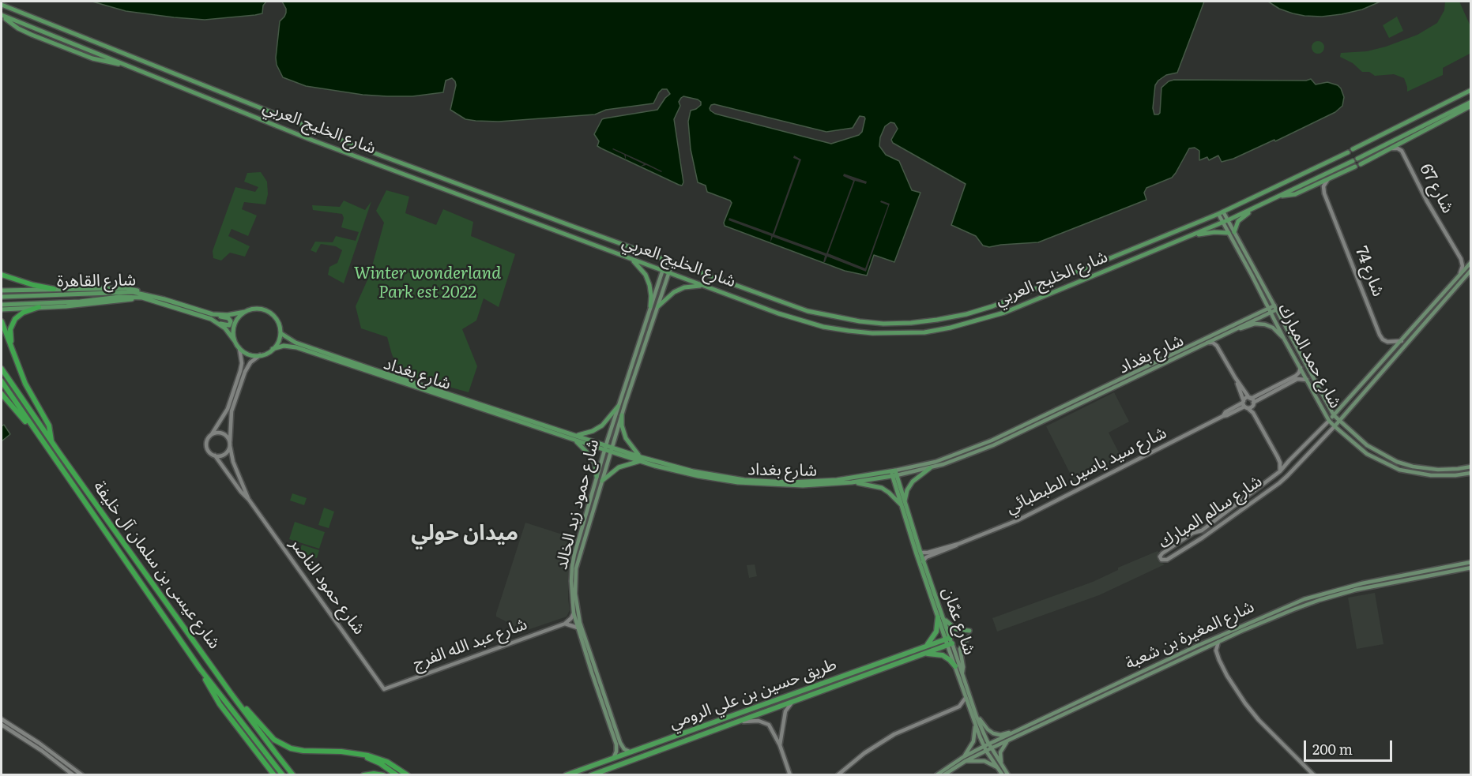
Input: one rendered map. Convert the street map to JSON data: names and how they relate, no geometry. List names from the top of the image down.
{
  "streets": {
    "highway": ["شارع عيسى بن سلمان آل خليفة", "طريق حسين بن علي الرومي"],
    "main road": [
      "شارع الخليج العربي",
      "شارع القاهرة",
      "شارع بغداد",
      "شارع حمد المبارك",
      "شارع حمود زيد الخالد",
      "شارع سالم المبارك",
      "شارع عمّان",
      "شارع المغيرة بن شعبة"
    ],
    "street": [
      "شارع 67",
      "شارع 74",
      "شارع سيد ياسين الطبطبائي",
      "شارع حمود الناصر",
      "شارع عبد الله الفرج"
    ]
  },
  "crossings": [
    ["شارع الخليج العربي", "شارع حمد المبارك"],
    ["شارع الخليج العربي", "شارع حمود زيد الخالد"],
    ["شارع 67", "شارع سالم المبارك"],
    ["شارع 74", "شارع سالم المبارك"],
    ["شارع القاهرة", "شارع بغداد"],
    ["شارع القاهرة", "شارع حمود الناصر"],
    ["شارع بغداد", "شارع حمد المبارك"],
    ["شارع بغداد", "شارع حمود زيد الخالد"],
    ["شارع بغداد", "شارع حمود الناصر"],
    ["شارع بغداد", "شارع عمّان"],
    ["شارع حمد المبارك", "شارع سالم المبارك"],
    ["شارع سيد ياسين الطبطبائي", "شارع عمّان"],
    ["شارع حمود زيد الخالد", "شارع عبد الله الفرج"],
    ["شارع حمود زيد الخالد", "طريق حسين بن علي الرومي"],
    ["شارع حمود الناصر", "شارع عبد الله الفرج"],
    ["شارع عمّان", "شارع المغيرة بن شعبة"],
    ["شارع عمّان", "طريق حسين بن علي الرومي"]
  ],
  "districts": ["ميدان حولي"],
  "parks": ["Winter wonderland Park est 2022"],
  "scale_bar": "200 m"
}
